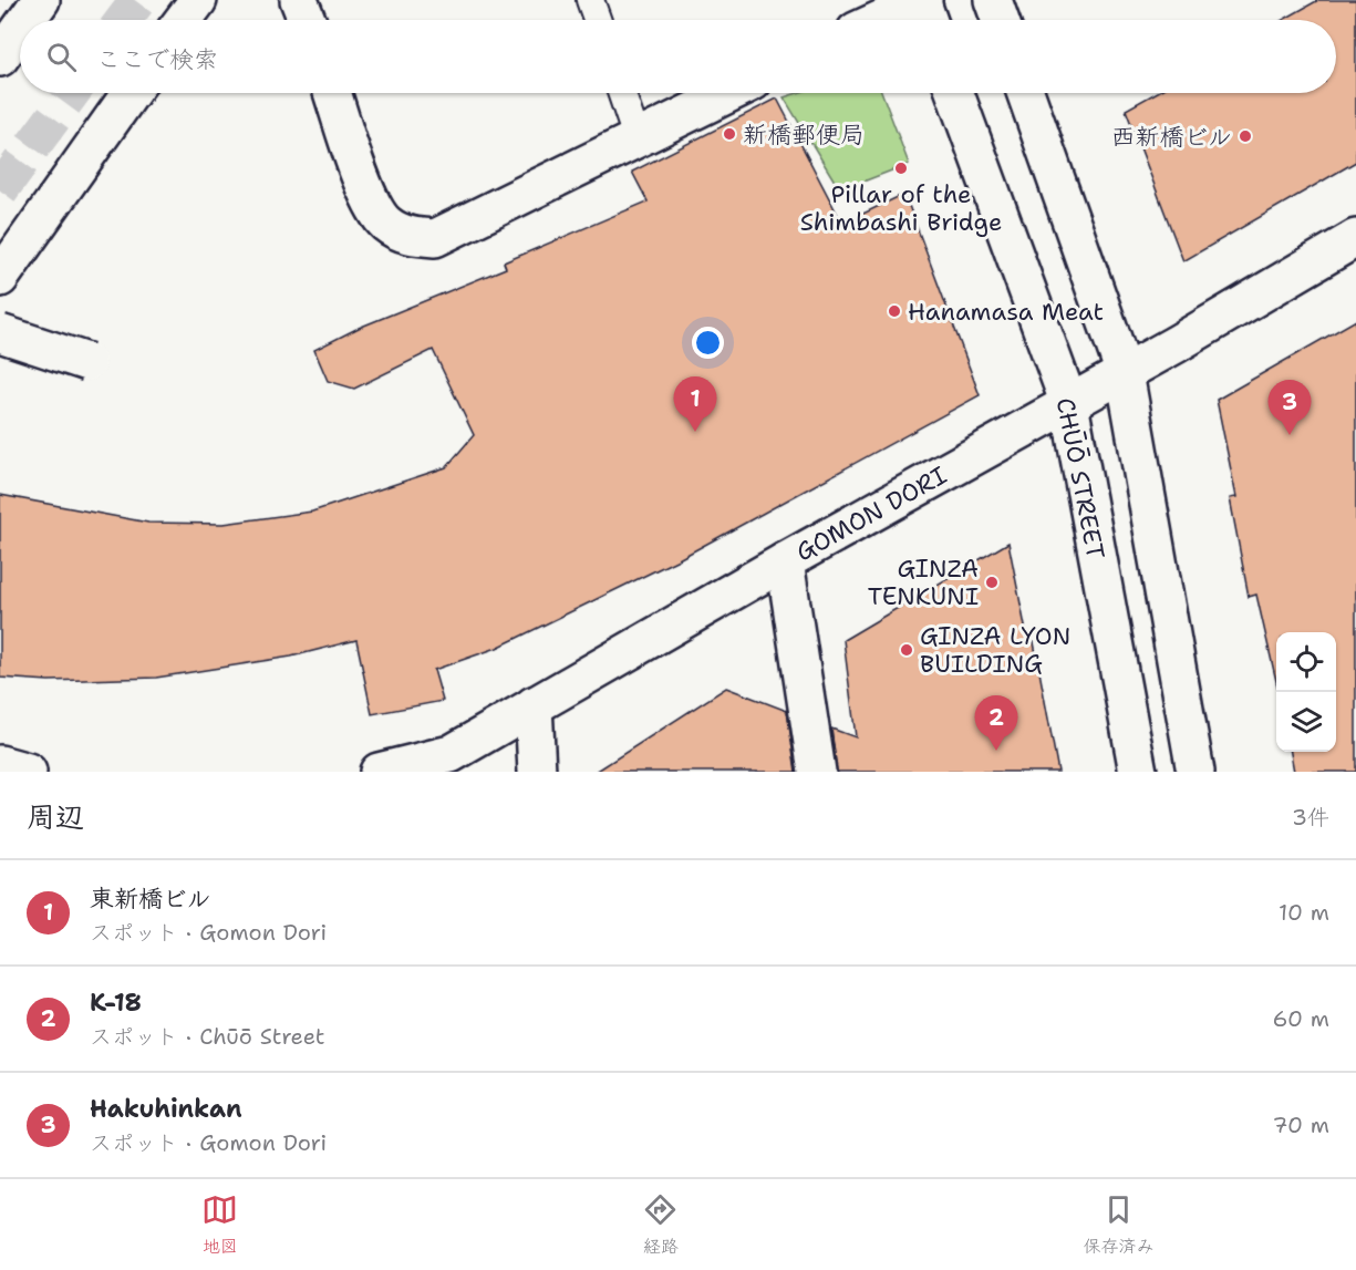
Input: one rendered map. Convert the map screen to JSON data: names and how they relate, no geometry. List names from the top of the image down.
{
  "streets": {
    "main road": ["CHŪŌ STREET", "GOMON DORI"]
  },
  "crossings": [
    ["CHŪŌ STREET", "GOMON DORI"]
  ],
  "places": [
    "新橋郵便局",
    "西新橋ビル",
    "Pillar of the Shimbashi Bridge",
    "Hanamasa Meat",
    "GINZA TENKUNI",
    "GINZA LYON BUILDING"
  ],
  "page": {
    "search": "ここで検索",
    "pins": ["1", "3", "2"],
    "heading": ["周辺", "3件"],
    "list": [
      {
        "mark": "1",
        "name": "東新橋ビル",
        "note": "スポット · Gomon Dori",
        "value": "10 m"
      },
      {
        "mark": "2",
        "name": "K-18",
        "note": "スポット · Chūō Street",
        "value": "60 m"
      },
      {
        "mark": "3",
        "name": "Hakuhinkan",
        "note": "スポット · Gomon Dori",
        "value": "70 m"
      }
    ],
    "nav": ["地図", "経路", "保存済み"]
  }
}
